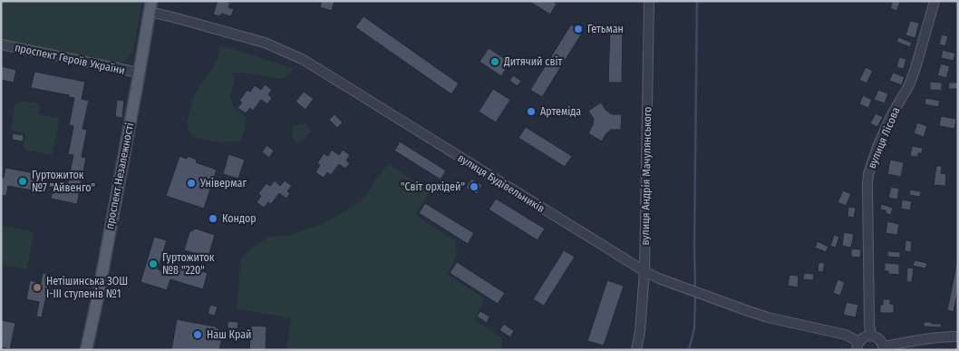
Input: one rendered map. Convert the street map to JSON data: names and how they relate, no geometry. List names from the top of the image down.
{
  "streets": {
    "main road": ["проспект Незалежності"],
    "street": [
      "проспект Героїв України",
      "вулиця Лісова",
      "вулиця Андрія Мачулянського",
      "вулиця Будівельників"
    ]
  },
  "crossings": [
    ["проспект Героїв України", "проспект Незалежності"],
    ["проспект Незалежності", "вулиця Будівельників"],
    ["вулиця Андрія Мачулянського", "вулиця Будівельників"]
  ],
  "places": [
    "Гетьман",
    "Дитячий світ",
    "Артеміда",
    "Гуртожиток №7 \"Айвенго\"",
    "Універмаг",
    "\"Світ орхідей\"",
    "Кондор",
    "Гуртожиток №8 \"220\"",
    "Нетішинська ЗОШ І-ІІІ ступенів №1",
    "Наш Край"
  ]
}
